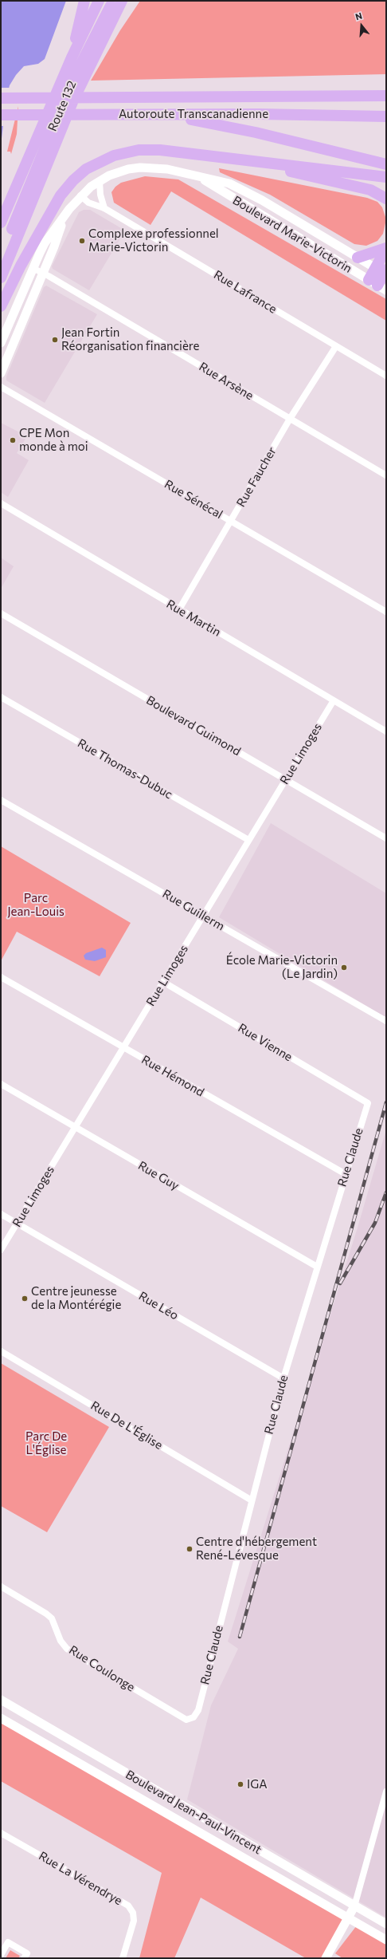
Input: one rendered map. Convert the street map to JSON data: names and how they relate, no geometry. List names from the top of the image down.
{
  "streets": {
    "highway": ["Route 132", "Autoroute Transcanadienne"],
    "street": [
      "Boulevard Marie-Victorin",
      "Rue Lafrance",
      "Rue Arsène",
      "Rue Faucher",
      "Rue Sénécal",
      "Rue Martin",
      "Boulevard Guimond",
      "Rue Limoges",
      "Rue Thomas-Dubuc",
      "Rue Guillerm",
      "Rue Vienne",
      "Rue Hémond",
      "Rue Claude",
      "Rue Guy",
      "Rue Léo",
      "Rue De L'Église",
      "Rue Coulonge",
      "Boulevard Jean-Paul-Vincent",
      "Rue La Vérendrye"
    ]
  },
  "crossings": [
    ["Boulevard Marie-Victorin", "Rue Lafrance"],
    ["Boulevard Marie-Victorin", "Rue Arsène"],
    ["Rue Lafrance", "Rue Faucher"],
    ["Rue Arsène", "Rue Faucher"],
    ["Rue Faucher", "Rue Sénécal"],
    ["Rue Faucher", "Rue Martin"],
    ["Rue Martin", "Rue Limoges"],
    ["Boulevard Guimond", "Rue Limoges"],
    ["Rue Limoges", "Rue Thomas-Dubuc"],
    ["Rue Limoges", "Rue Guillerm"],
    ["Rue Limoges", "Rue Vienne"],
    ["Rue Limoges", "Rue Hémond"],
    ["Rue Limoges", "Rue Guy"],
    ["Rue Limoges", "Rue Léo"],
    ["Rue Vienne", "Rue Claude"],
    ["Rue Hémond", "Rue Claude"],
    ["Rue Claude", "Rue Guy"],
    ["Rue Claude", "Rue Léo"],
    ["Rue Claude", "Rue De L'Église"],
    ["Rue Claude", "Rue Coulonge"]
  ],
  "parks": ["Parc Jean-Louis", "Parc De L'Église"],
  "places": [
    "Complexe professionnel Marie-Victorin",
    "Jean Fortin Réorganisation financière",
    "CPE Mon monde à moi",
    "École Marie-Victorin (Le Jardin)",
    "Centre jeunesse de la Montérégie",
    "Centre d'hébergement René-Lévesque",
    "IGA"
  ],
  "north": "top"
}
